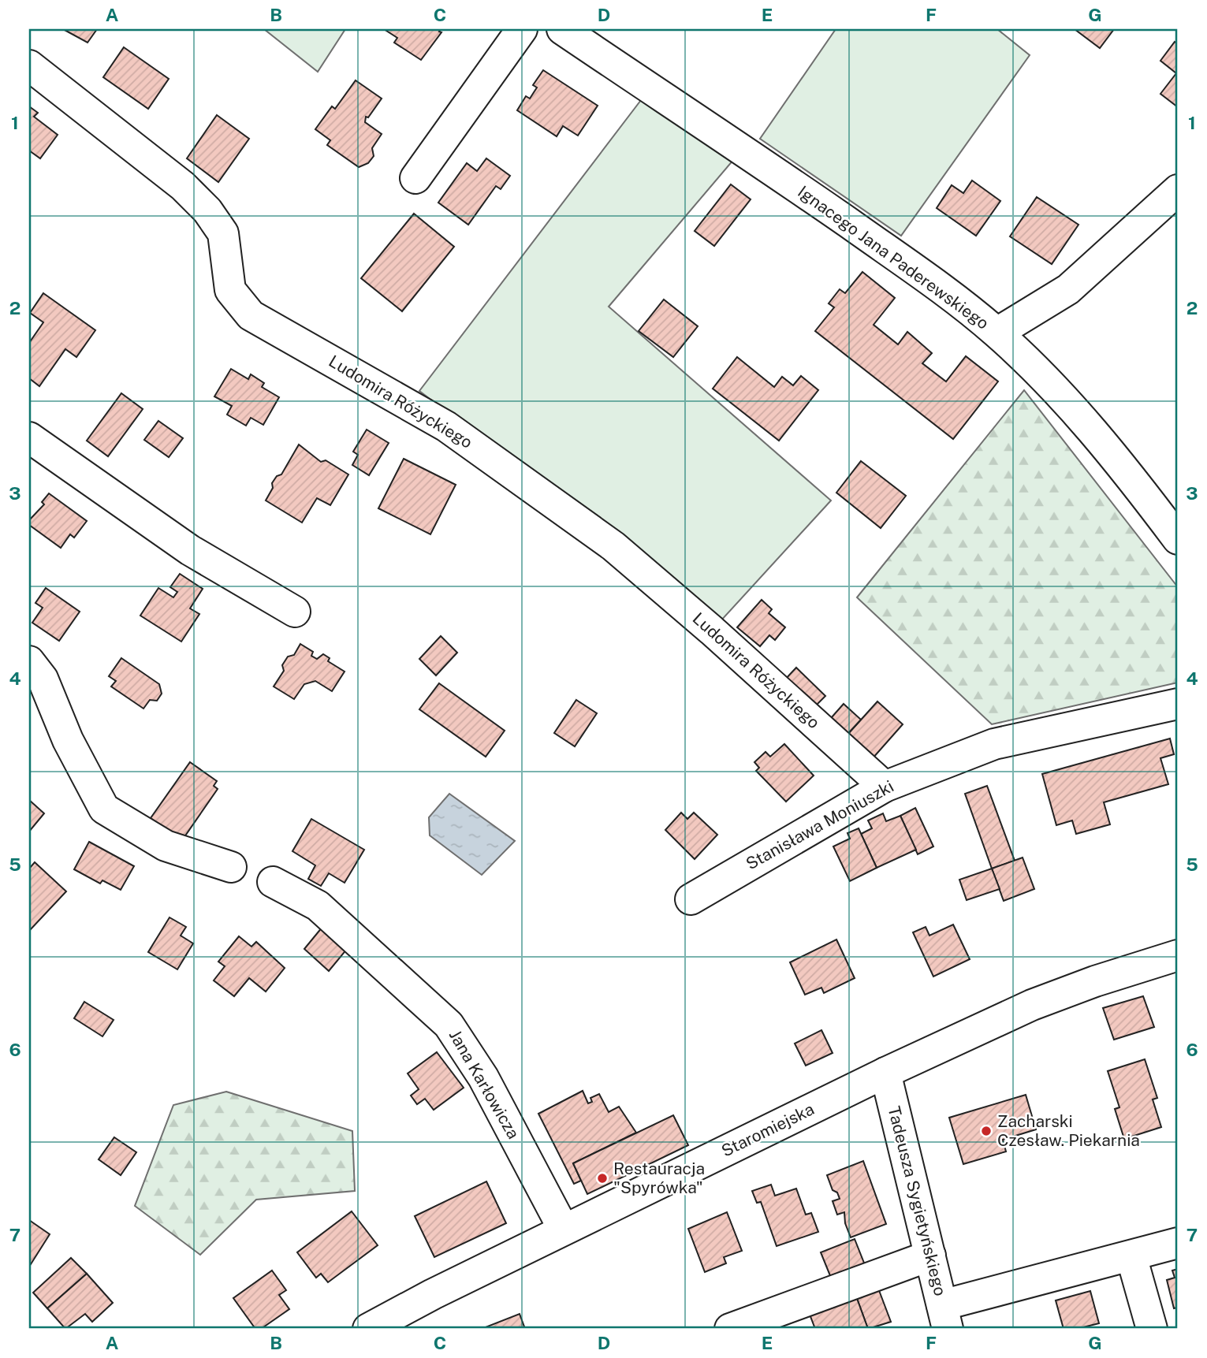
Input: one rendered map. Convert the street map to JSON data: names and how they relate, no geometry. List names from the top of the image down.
{
  "streets": {
    "street": [
      "Ignacego Jana Paderewskiego",
      "Ludomira Różyckiego",
      "Stanisława Moniuszki",
      "Jana Karłowicza",
      "Staromiejska",
      "Tadeusza Sygietyńskiego"
    ]
  },
  "crossings": [
    ["Ludomira Różyckiego", "Stanisława Moniuszki"],
    ["Jana Karłowicza", "Staromiejska"],
    ["Staromiejska", "Tadeusza Sygietyńskiego"]
  ],
  "places": ["Zacharski Czesław. Piekarnia", "Restauracja \"Spyrówka\""],
  "grid": {
    "columns": [
      "A",
      "B",
      "C",
      "D",
      "E",
      "F",
      "G"
    ],
    "rows": [
      "1",
      "2",
      "3",
      "4",
      "5",
      "6",
      "7"
    ]
  }
}
